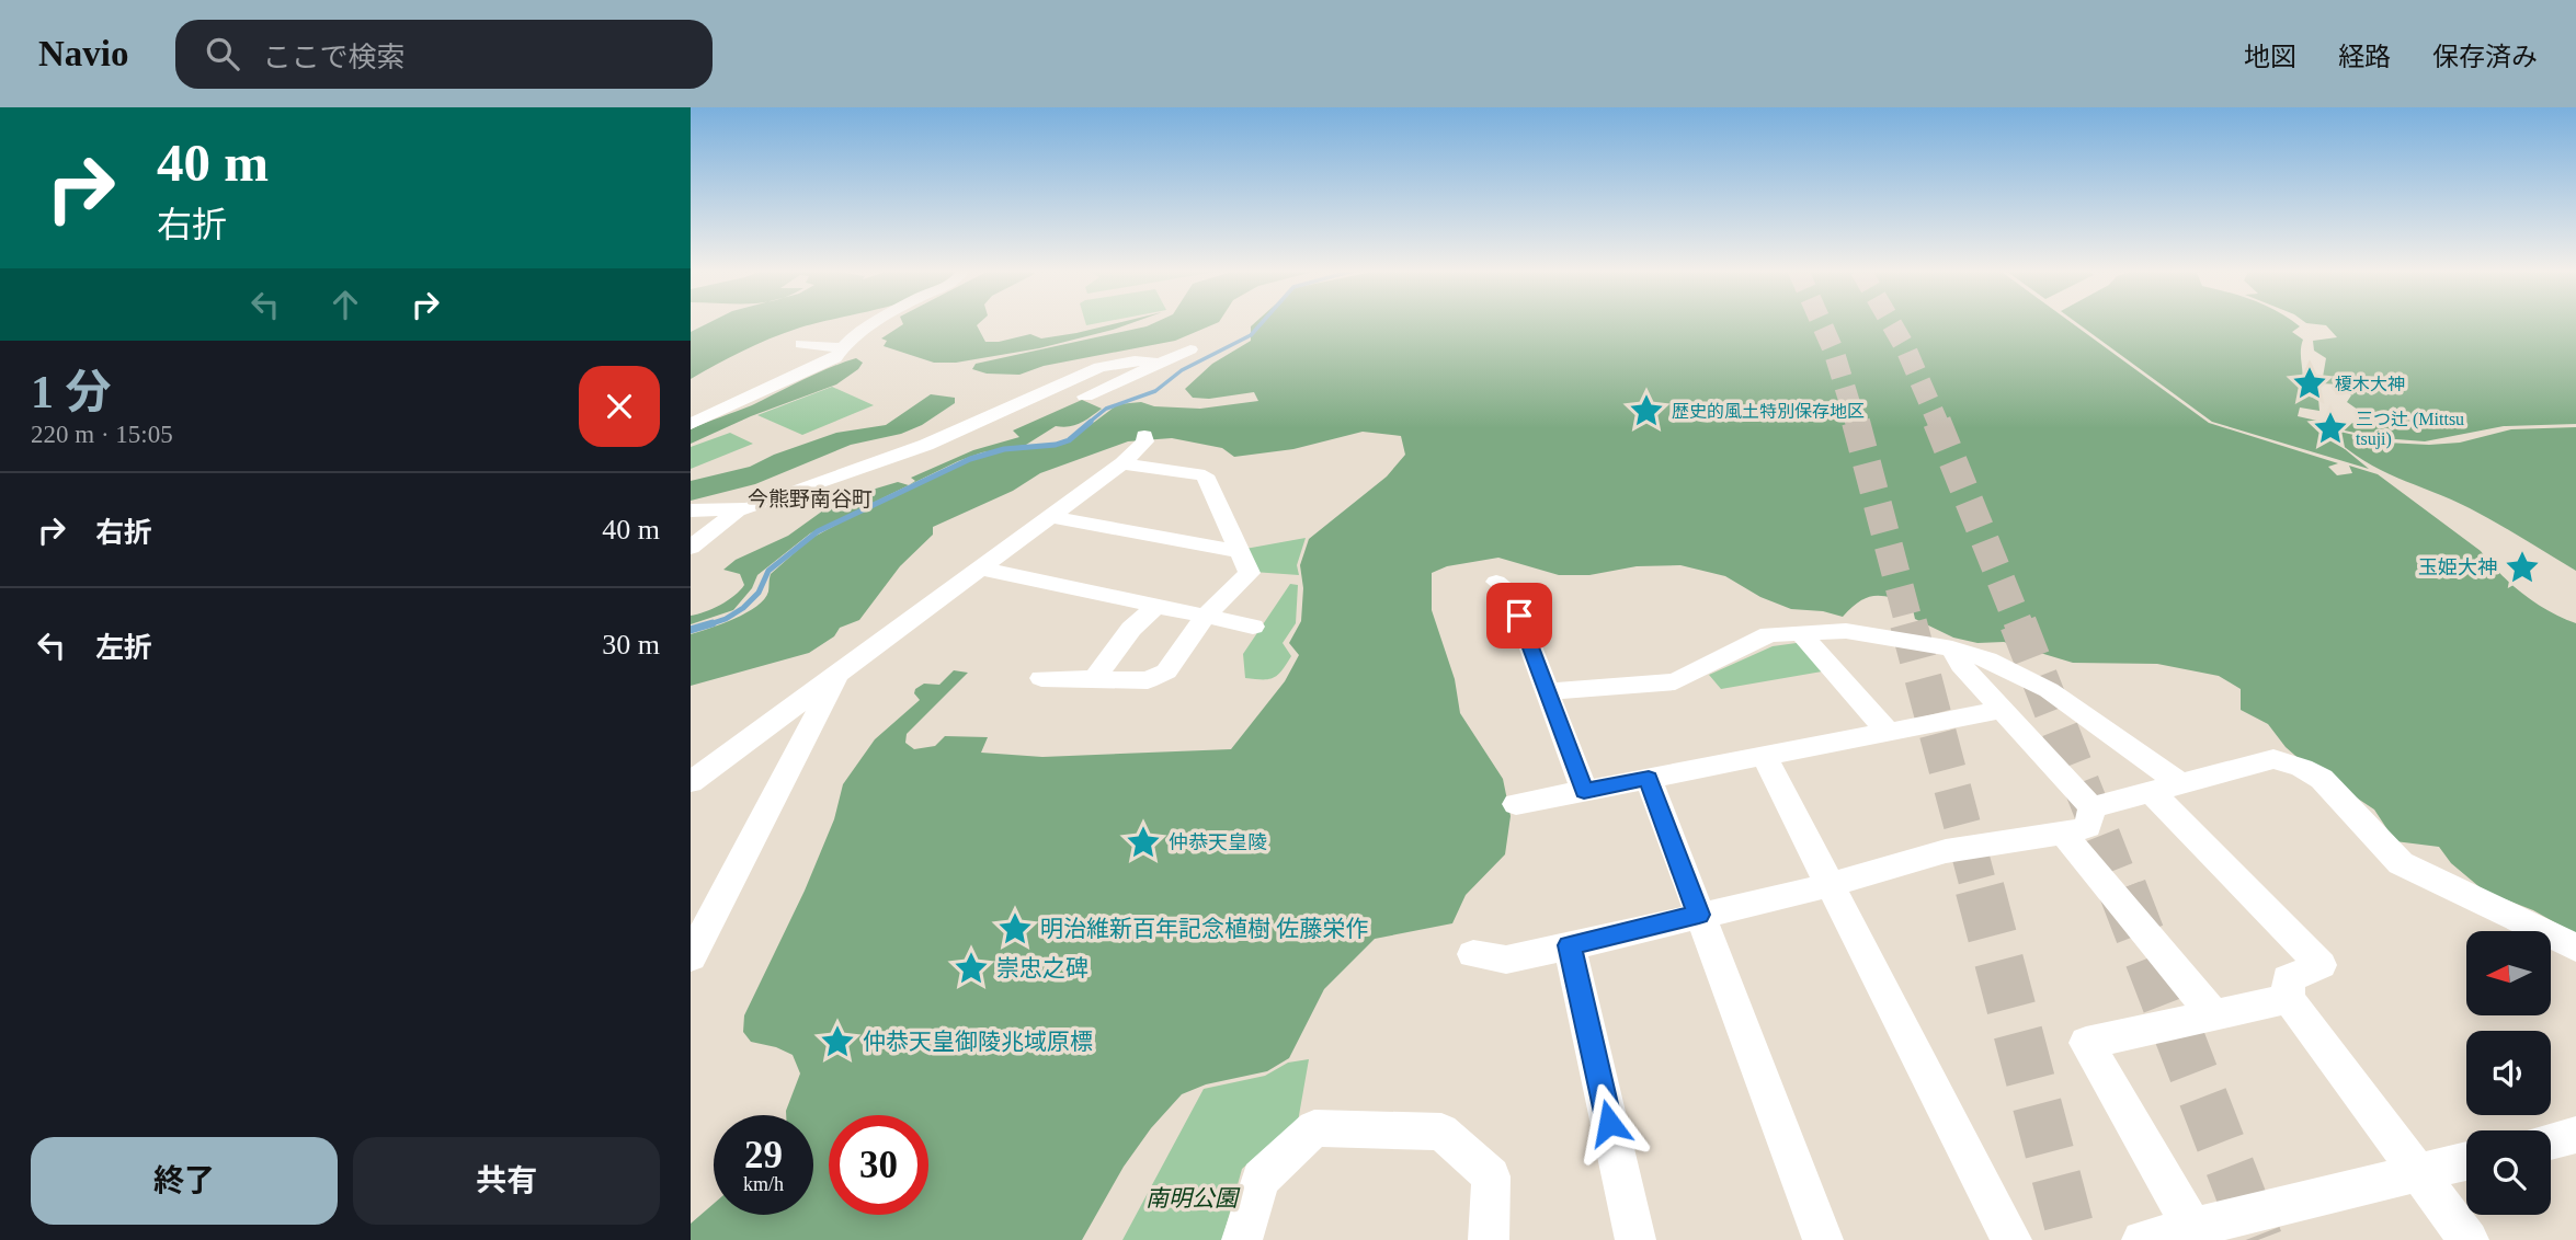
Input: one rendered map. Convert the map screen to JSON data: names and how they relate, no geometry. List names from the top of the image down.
{
  "districts": ["今熊野南谷町"],
  "parks": ["南明公園"],
  "places": {
    "place": [
      "榎木大神",
      "歴史的風土特別保存地区",
      "三つ辻 (Mittsu tsuji)",
      "玉姫大神",
      "仲恭天皇陵",
      "明治維新百年記念植樹 佐藤栄作",
      "崇忠之碑",
      "仲恭天皇御陵兆域原標"
    ]
  },
  "north": "left",
  "page": {
    "header": "Navio",
    "search": "ここで検索",
    "nav": ["地図", "経路", "保存済み"],
    "turn": ["40 m", "右折"],
    "heading": ["1 分", "220 m · 15:05"],
    "list": [
      {
        "name": "右折",
        "value": "40 m"
      },
      {
        "name": "左折",
        "value": "30 m"
      }
    ],
    "speed": "29 km/h",
    "limit": "30",
    "buttons": ["終了", "共有"]
  }
}
